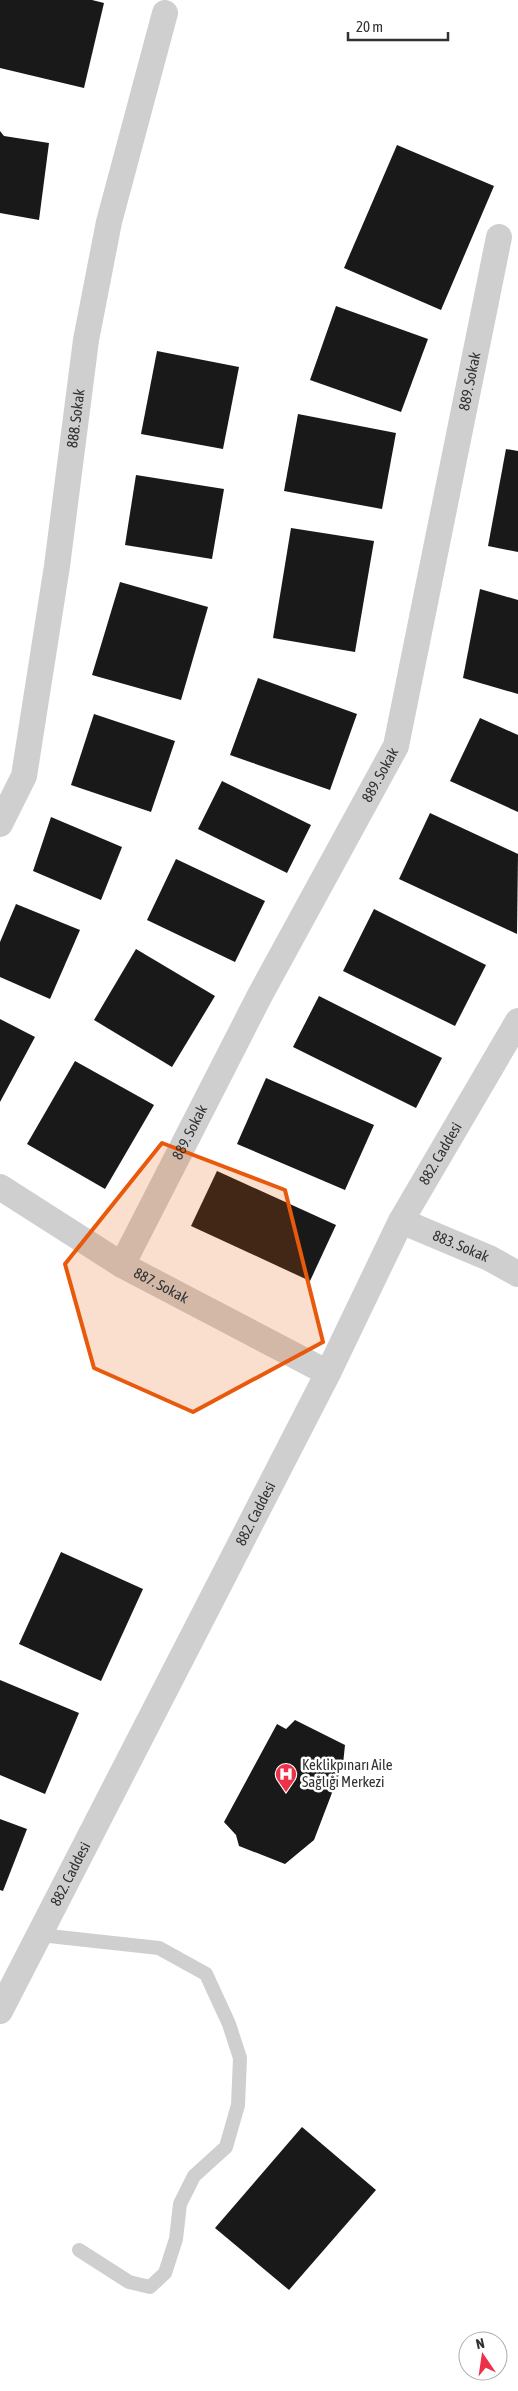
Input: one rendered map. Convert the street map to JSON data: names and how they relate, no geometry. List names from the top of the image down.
{
  "streets": {
    "street": [
      "889. Sokak",
      "888. Sokak",
      "882. Caddesi",
      "883. Sokak",
      "887. Sokak"
    ]
  },
  "crossings": [
    ["889. Sokak", "887. Sokak"],
    ["882. Caddesi", "883. Sokak"],
    ["882. Caddesi", "887. Sokak"]
  ],
  "places": {
    "hospital": ["Keklikpınarı Aile Sağlığı Merkezi"]
  },
  "scale_bar": "20 m",
  "north": "top"
}
